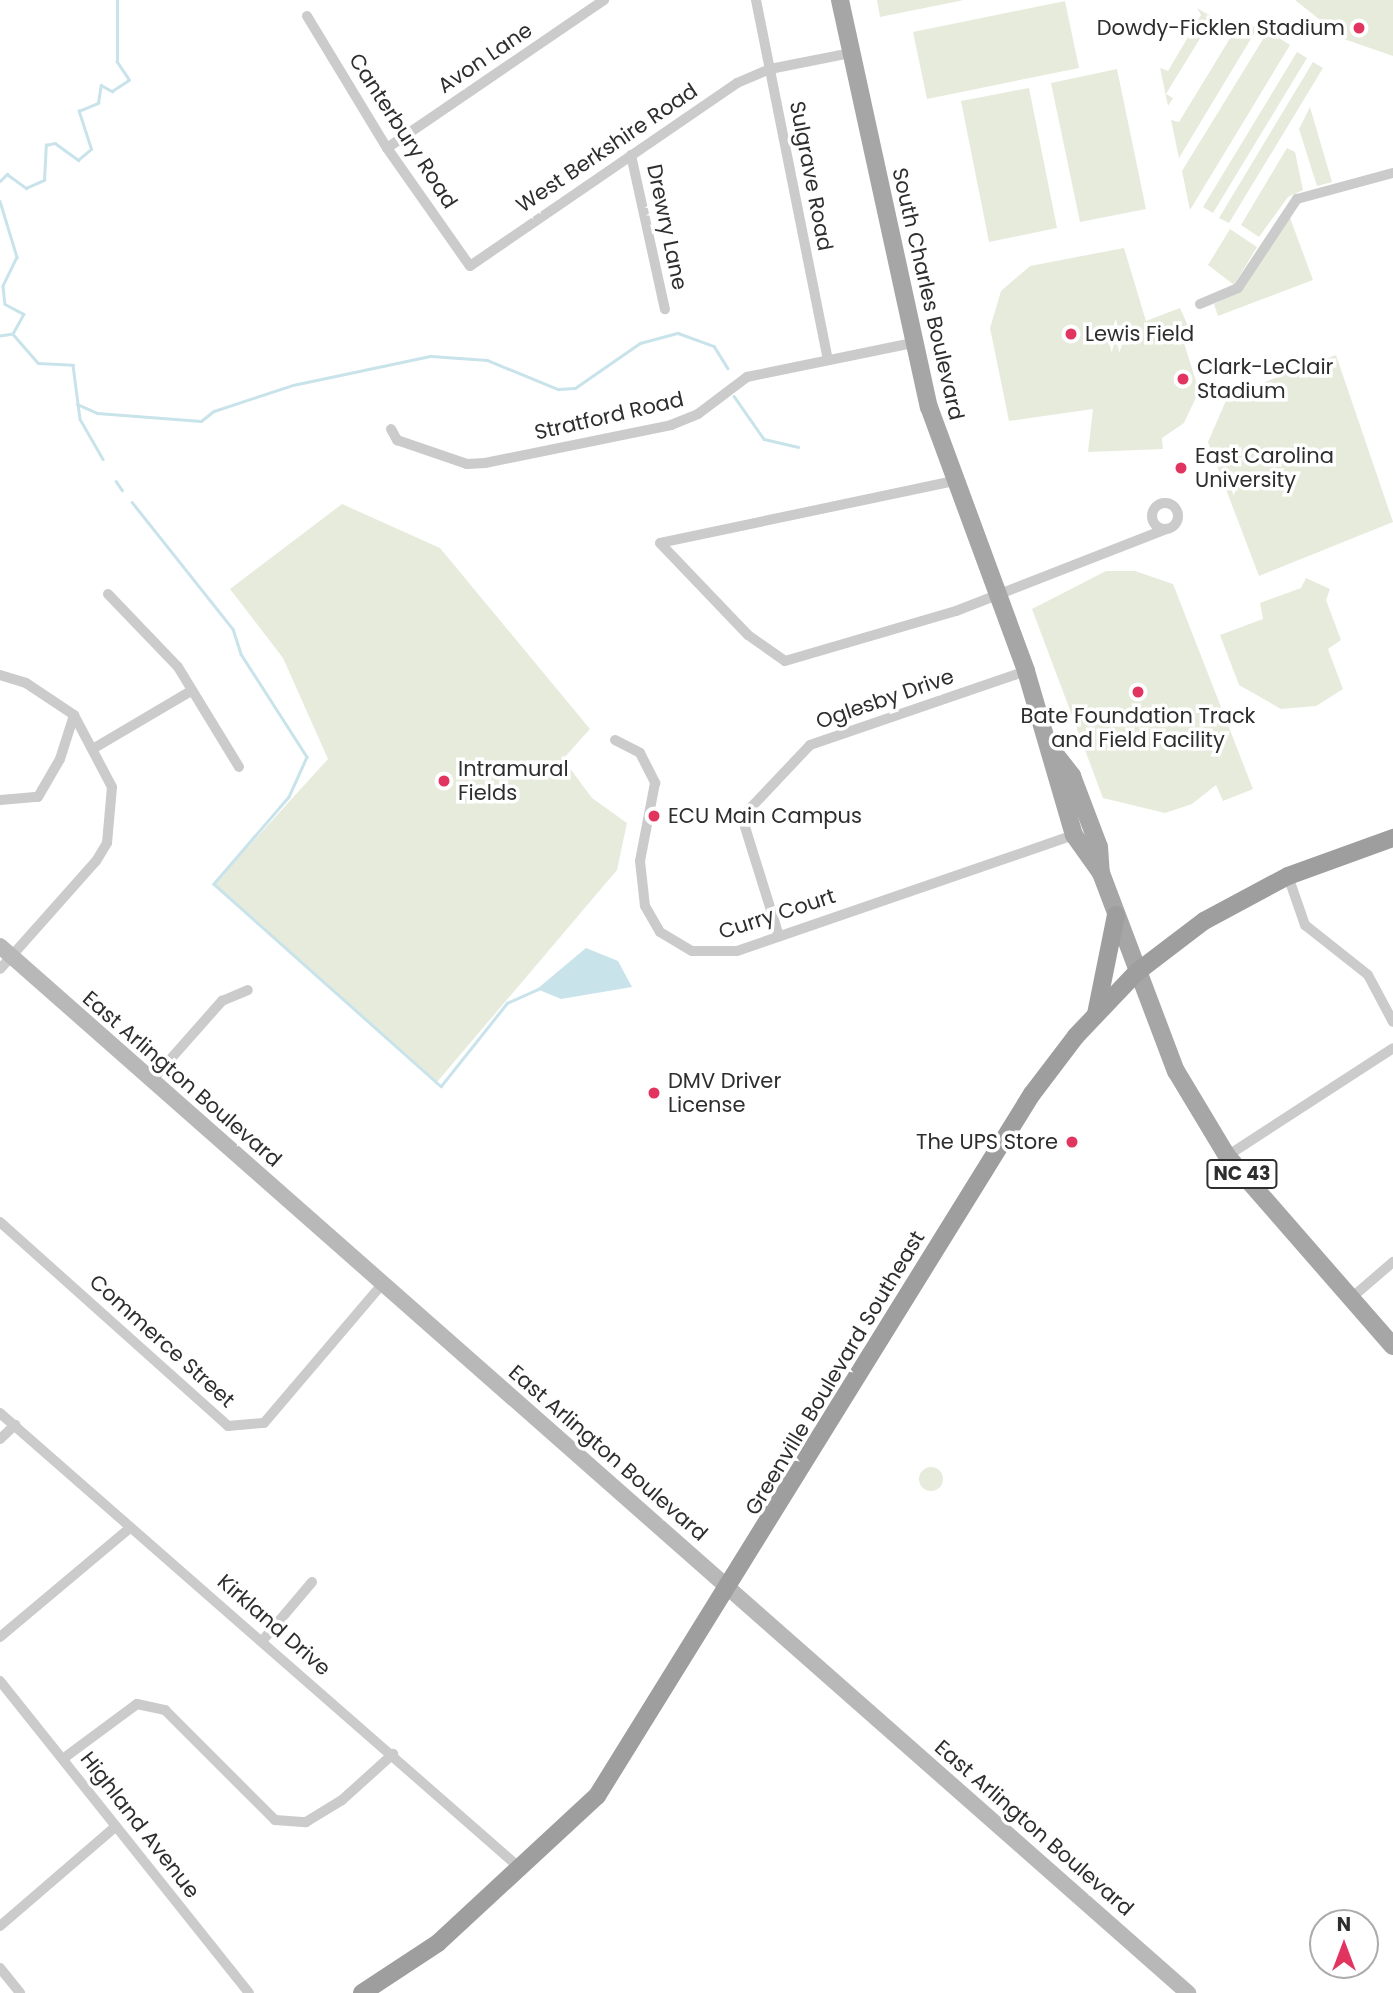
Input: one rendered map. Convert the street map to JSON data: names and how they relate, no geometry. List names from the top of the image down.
{
  "streets": {
    "highway": ["Greenville Boulevard Southeast"],
    "main road": ["South Charles Boulevard", "East Arlington Boulevard", "NC 43"],
    "street": [
      "Avon Lane",
      "Canterbury Road",
      "West Berkshire Road",
      "Sulgrave Road",
      "Drewry Lane",
      "Stratford Road",
      "Oglesby Drive",
      "Curry Court",
      "Commerce Street",
      "Kirkland Drive",
      "Highland Avenue"
    ]
  },
  "crossings": [
    ["Avon Lane", "Canterbury Road"],
    ["Canterbury Road", "West Berkshire Road"],
    ["West Berkshire Road", "Sulgrave Road"],
    ["West Berkshire Road", "Drewry Lane"],
    ["West Berkshire Road", "South Charles Boulevard"],
    ["Sulgrave Road", "Stratford Road"],
    ["South Charles Boulevard", "Stratford Road"],
    ["South Charles Boulevard", "Oglesby Drive"],
    ["South Charles Boulevard", "Curry Court"],
    ["South Charles Boulevard", "Greenville Boulevard Southeast"],
    ["Oglesby Drive", "Curry Court"],
    ["East Arlington Boulevard", "Commerce Street"],
    ["East Arlington Boulevard", "Greenville Boulevard Southeast"],
    ["Greenville Boulevard Southeast", "Kirkland Drive"]
  ],
  "places": [
    "Dowdy-Ficklen Stadium",
    "Lewis Field",
    "Clark-LeClair Stadium",
    "East Carolina University",
    "Bate Foundation Track and Field Facility",
    "Intramural Fields",
    "ECU Main Campus",
    "DMV Driver License",
    "The UPS Store"
  ],
  "north": "top"
}
